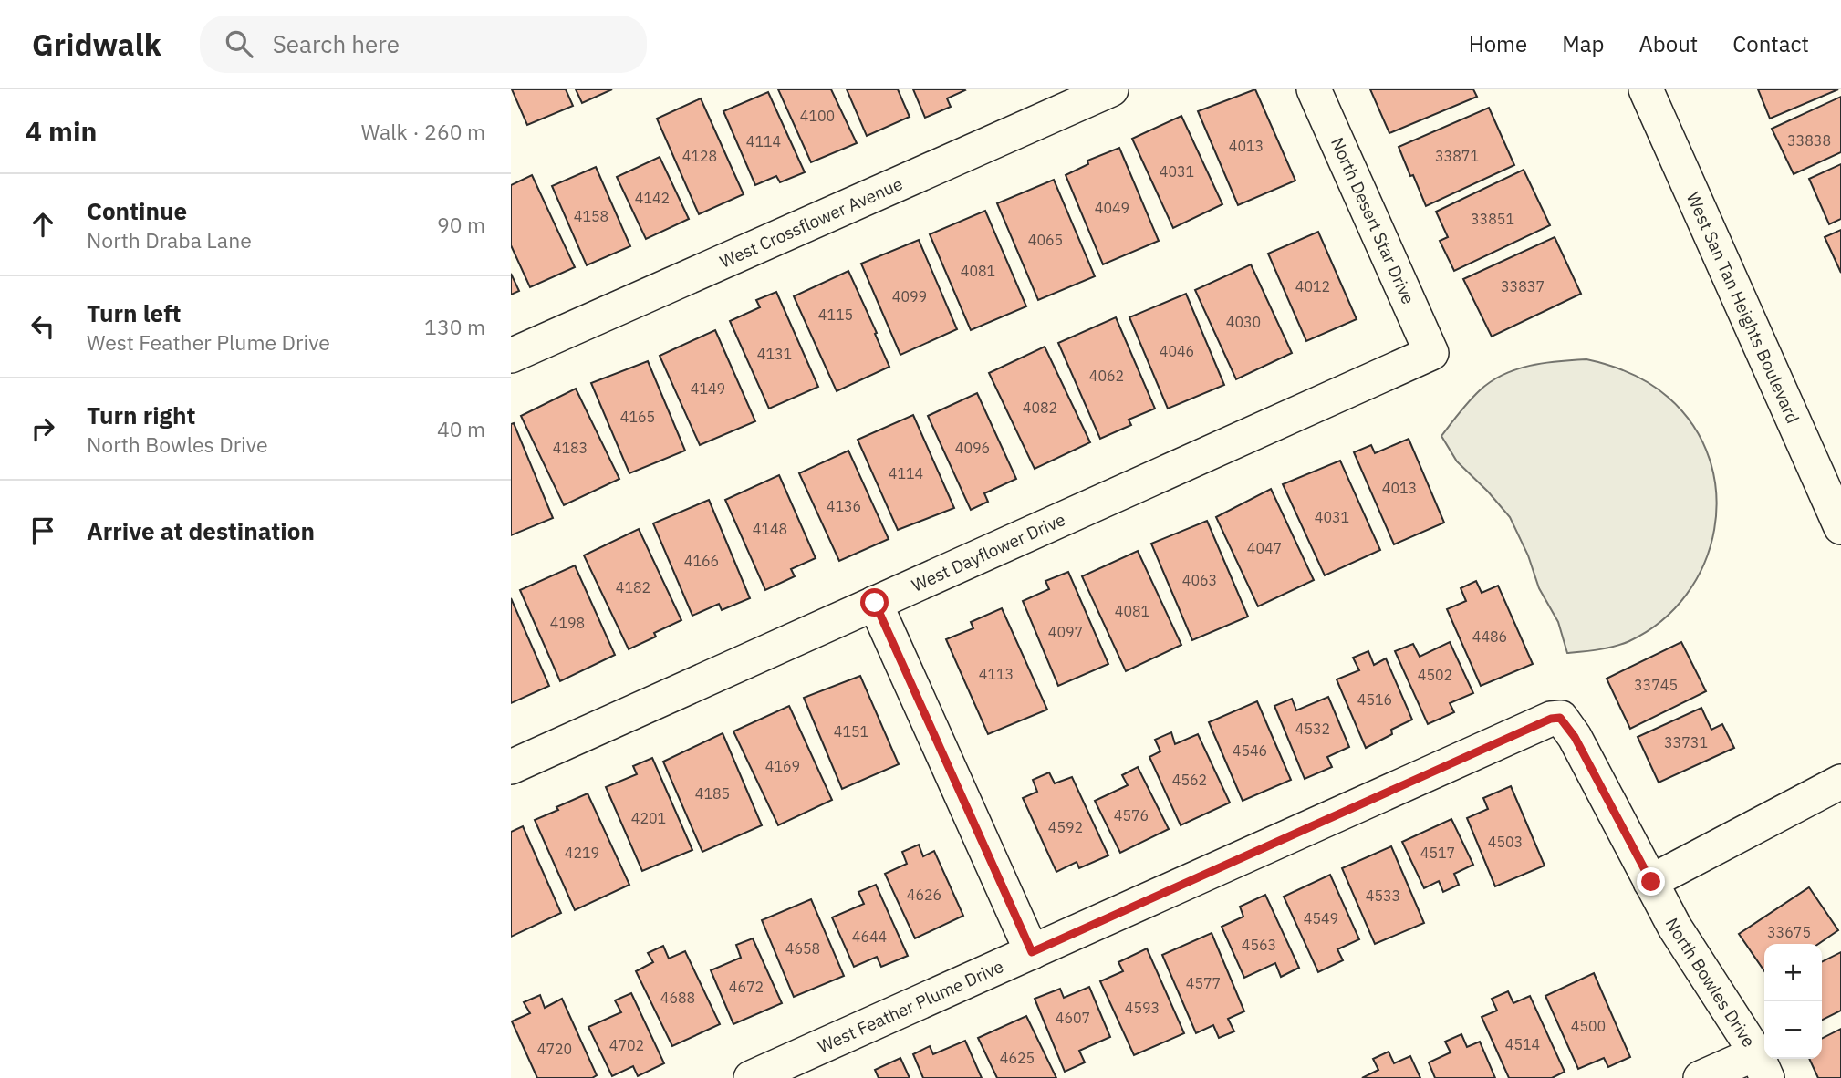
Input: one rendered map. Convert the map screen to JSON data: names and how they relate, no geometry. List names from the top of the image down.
{
  "streets": {
    "street": [
      "North Desert Star Drive",
      "West Crossflower Avenue",
      "West San Tan Heights Boulevard",
      "West Dayflower Drive",
      "North Bowles Drive",
      "West Feather Plume Drive"
    ]
  },
  "crossings": [
    ["North Desert Star Drive", "West Dayflower Drive"],
    ["North Bowles Drive", "West Feather Plume Drive"]
  ],
  "house_numbers": [
    "4100",
    "33838",
    "4114",
    "4013",
    "4128",
    "33871",
    "4031",
    "4142",
    "4049",
    "4158",
    "33851",
    "4065",
    "4081",
    "4012",
    "33837",
    "4099",
    "4115",
    "4030",
    "4046",
    "4131",
    "4062",
    "4149",
    "4082",
    "4165",
    "4183",
    "4096",
    "4114",
    "4013",
    "4136",
    "4031",
    "4148",
    "4047",
    "4166",
    "4063",
    "4182",
    "4081",
    "4198",
    "4097",
    "4486",
    "4113",
    "4502",
    "33745",
    "4516",
    "4532",
    "4151",
    "33731",
    "4546",
    "4169",
    "4562",
    "4185",
    "4576",
    "4201",
    "4592",
    "4503",
    "4219",
    "4517",
    "4626",
    "4533",
    "4549",
    "33675",
    "4644",
    "4563",
    "4658",
    "4577",
    "4672",
    "4688",
    "4593",
    "4607",
    "4500",
    "4514",
    "4702",
    "4720",
    "4625"
  ],
  "page": {
    "header": "Gridwalk",
    "search": "Search here",
    "nav": [
      "Home",
      "Map",
      "About",
      "Contact"
    ],
    "heading": ["4 min", "Walk · 260 m"],
    "list": [
      ["Continue", "North Draba Lane", "90 m"],
      ["Turn left", "West Feather Plume Drive", "130 m"],
      ["Turn right", "North Bowles Drive", "40 m"],
      "Arrive at destination"
    ],
    "map_buttons": ["+", "−"]
  }
}
